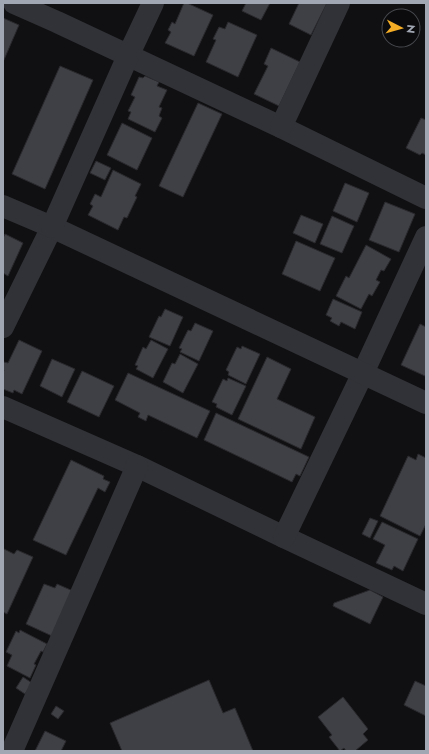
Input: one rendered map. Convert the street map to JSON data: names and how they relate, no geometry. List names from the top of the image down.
{
  "north": "right"
}
